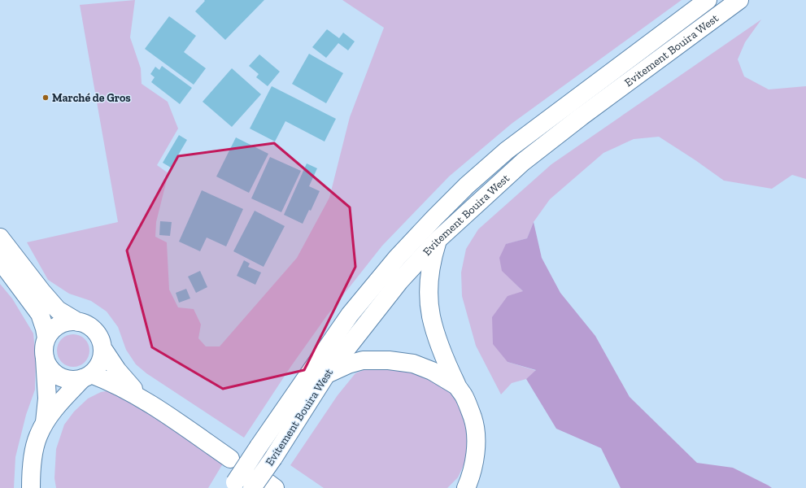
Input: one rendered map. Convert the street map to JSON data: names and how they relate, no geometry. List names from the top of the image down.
{
  "streets": {
    "main road": ["Evitement Bouira West"]
  },
  "places": ["Marché de Gros"]
}
